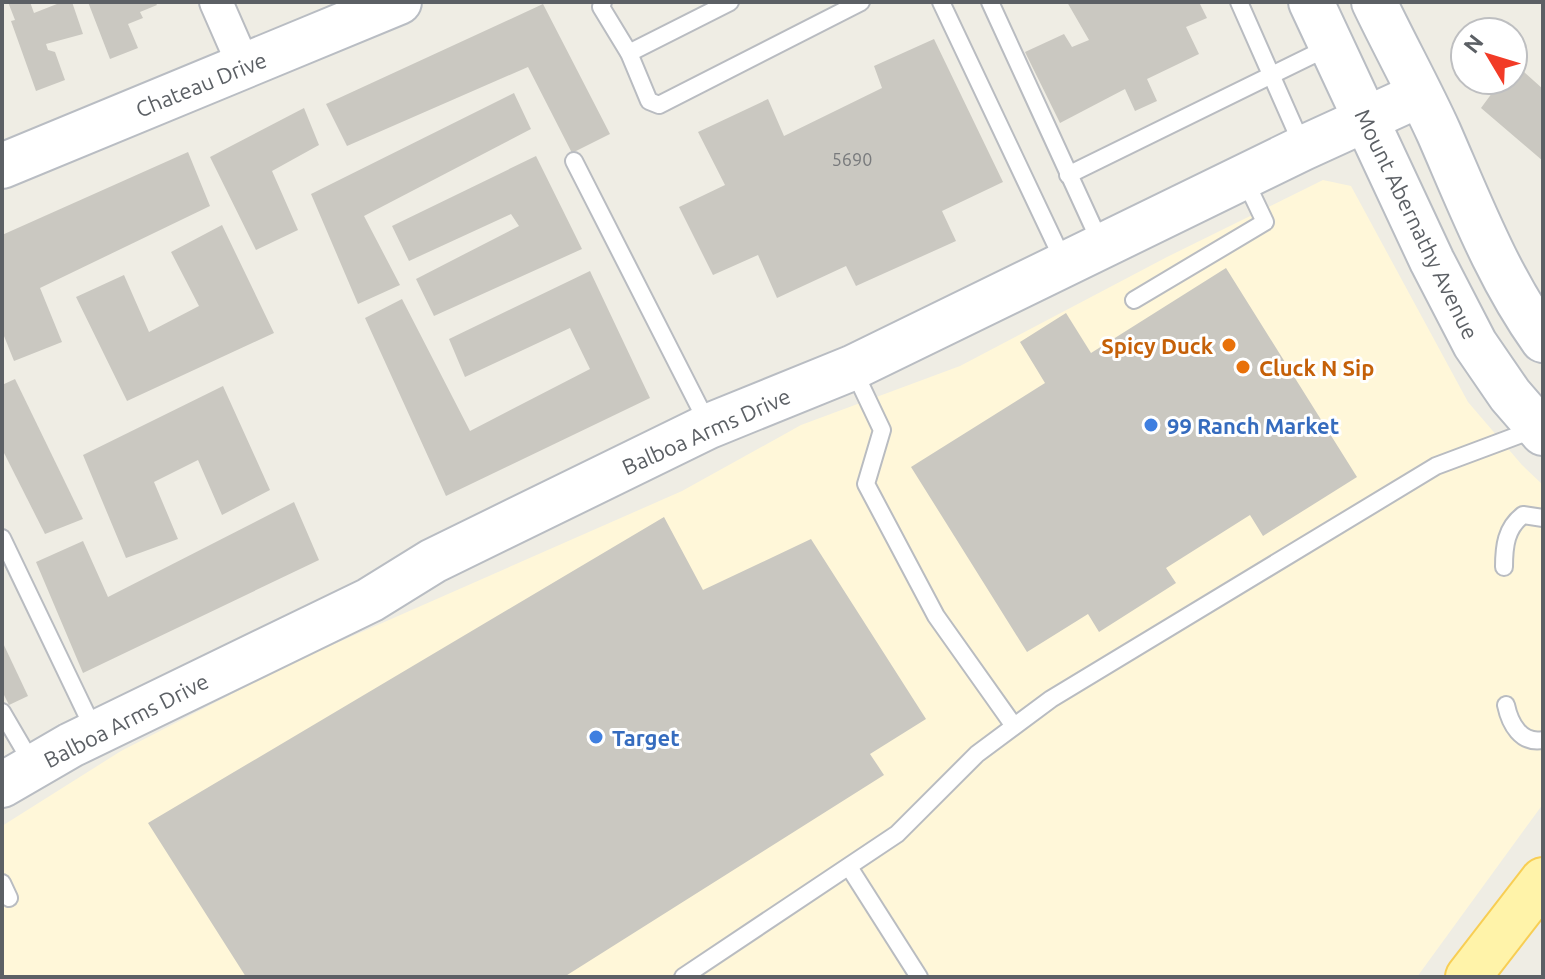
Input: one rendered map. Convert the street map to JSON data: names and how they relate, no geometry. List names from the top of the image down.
{
  "streets": {
    "street": ["Chateau Drive", "Mount Abernathy Avenue", "Balboa Arms Drive"]
  },
  "crossings": [
    ["Mount Abernathy Avenue", "Balboa Arms Drive"]
  ],
  "places": [
    "Spicy Duck",
    "Cluck N Sip",
    "99 Ranch Market",
    "Target"
  ],
  "house_numbers": ["5690"],
  "north": "top left"
}
